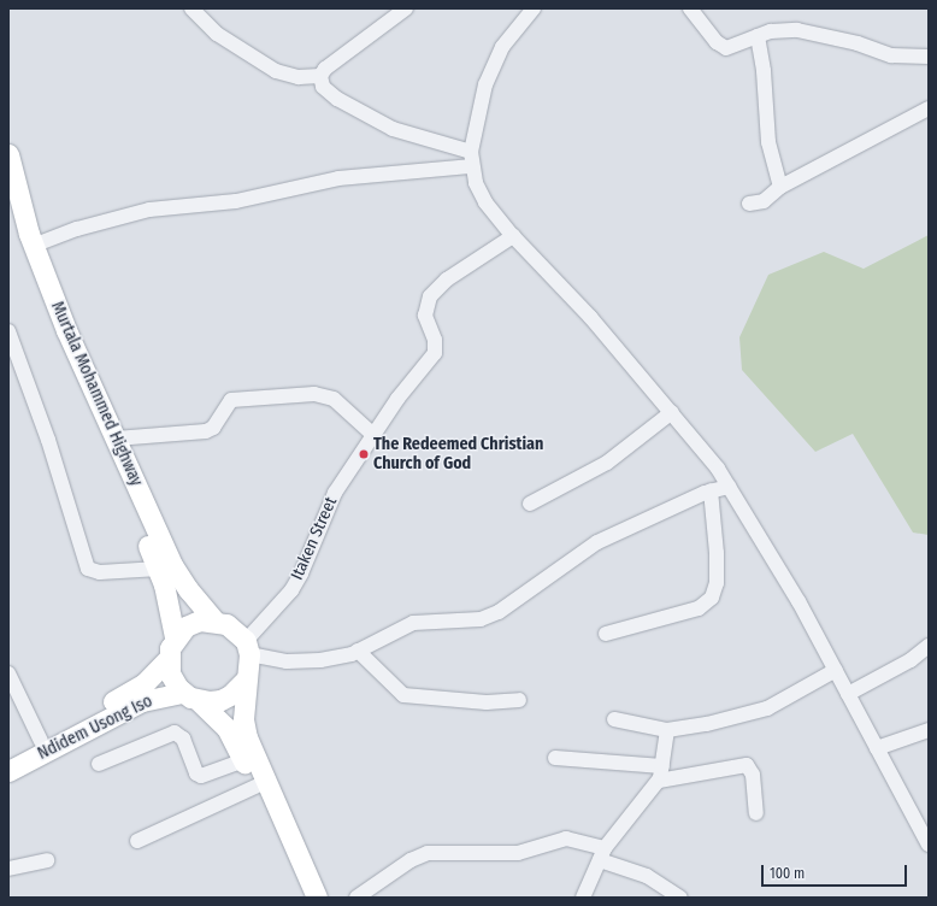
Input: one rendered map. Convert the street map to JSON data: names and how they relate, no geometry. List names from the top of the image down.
{
  "streets": {
    "highway": ["Murtala Mohammed Highway", "Ndidem Usong Iso"],
    "street": ["Itaken Street"]
  },
  "crossings": [
    ["Murtala Mohammed Highway", "Itaken Street"],
    ["Murtala Mohammed Highway", "Ndidem Usong Iso"],
    ["Itaken Street", "Ndidem Usong Iso"]
  ],
  "places": ["The Redeemed Christian Church of God"],
  "scale_bar": "100 m"
}
